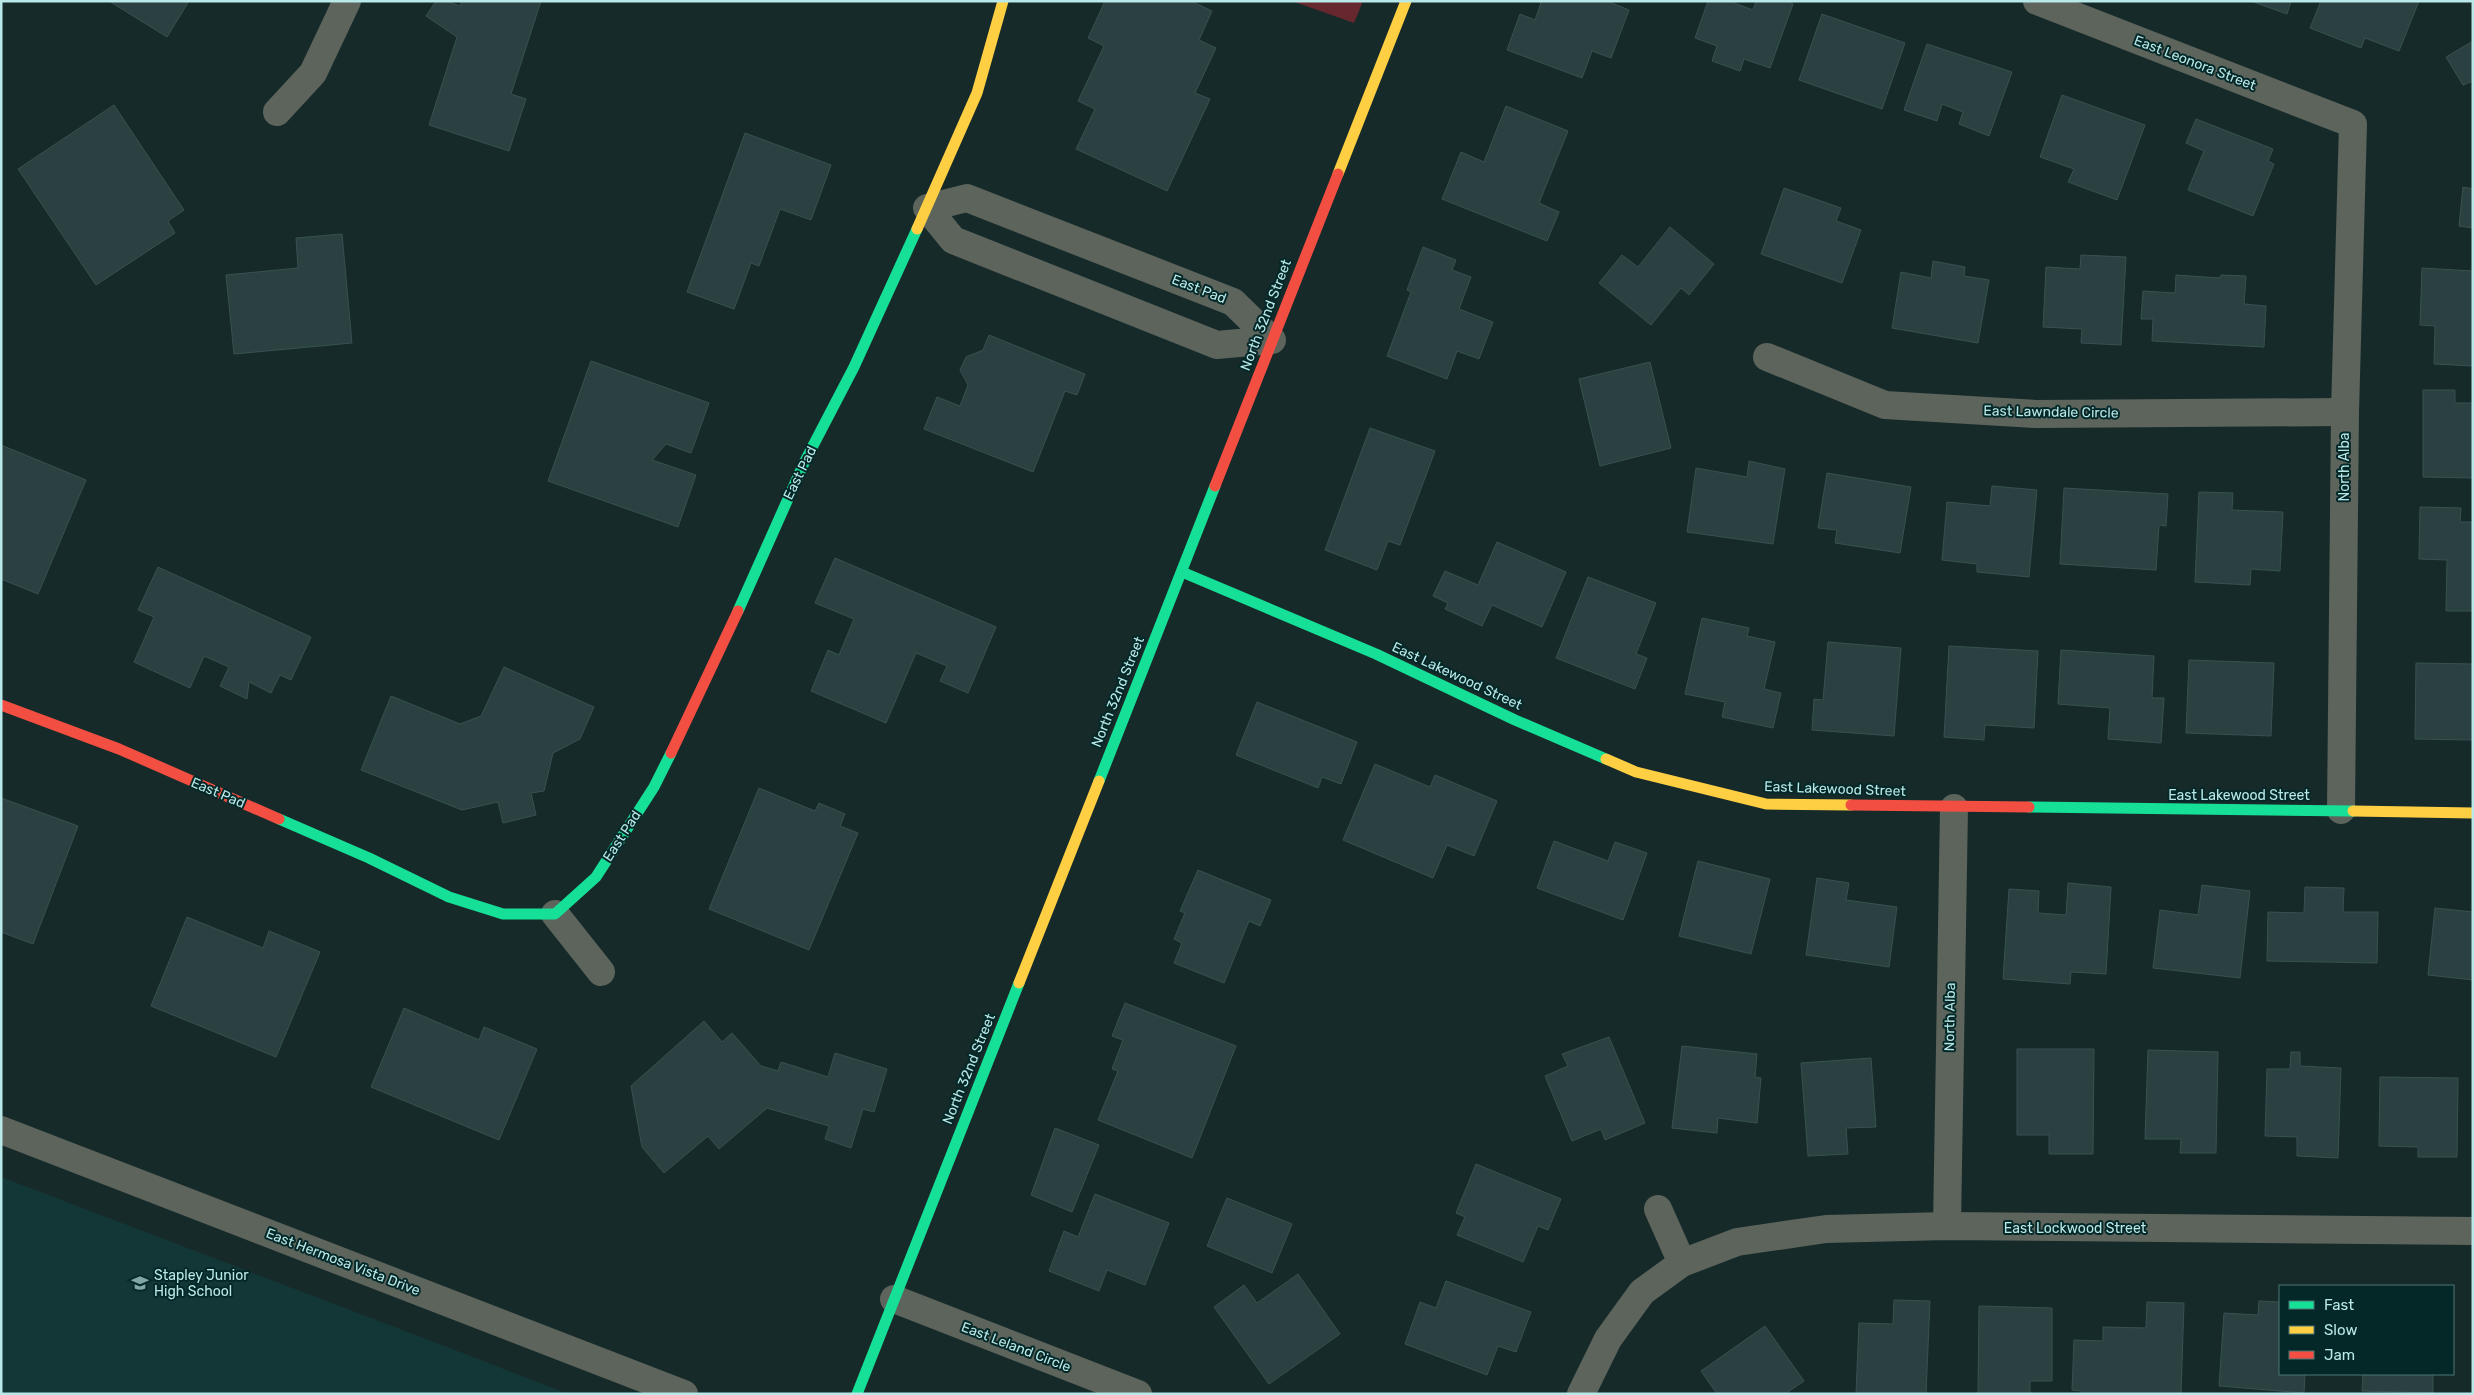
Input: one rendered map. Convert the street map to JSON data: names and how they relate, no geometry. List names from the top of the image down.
{
  "streets": {
    "street": [
      "East Leonora Street",
      "East Pad",
      "North 32nd Street",
      "East Lawndale Circle",
      "North Alba",
      "East Lakewood Street",
      "East Lockwood Street",
      "East Hermosa Vista Drive",
      "East Leland Circle"
    ]
  },
  "crossings": [
    ["East Leonora Street", "North Alba"],
    ["East Pad", "North 32nd Street"],
    ["North 32nd Street", "East Lakewood Street"],
    ["North 32nd Street", "East Leland Circle"],
    ["East Lawndale Circle", "North Alba"],
    ["North Alba", "East Lakewood Street"],
    ["North Alba", "East Lockwood Street"]
  ],
  "places": {
    "school or university": ["Stapley Junior High School"]
  },
  "legend": ["Fast", "Slow", "Jam"]
}
